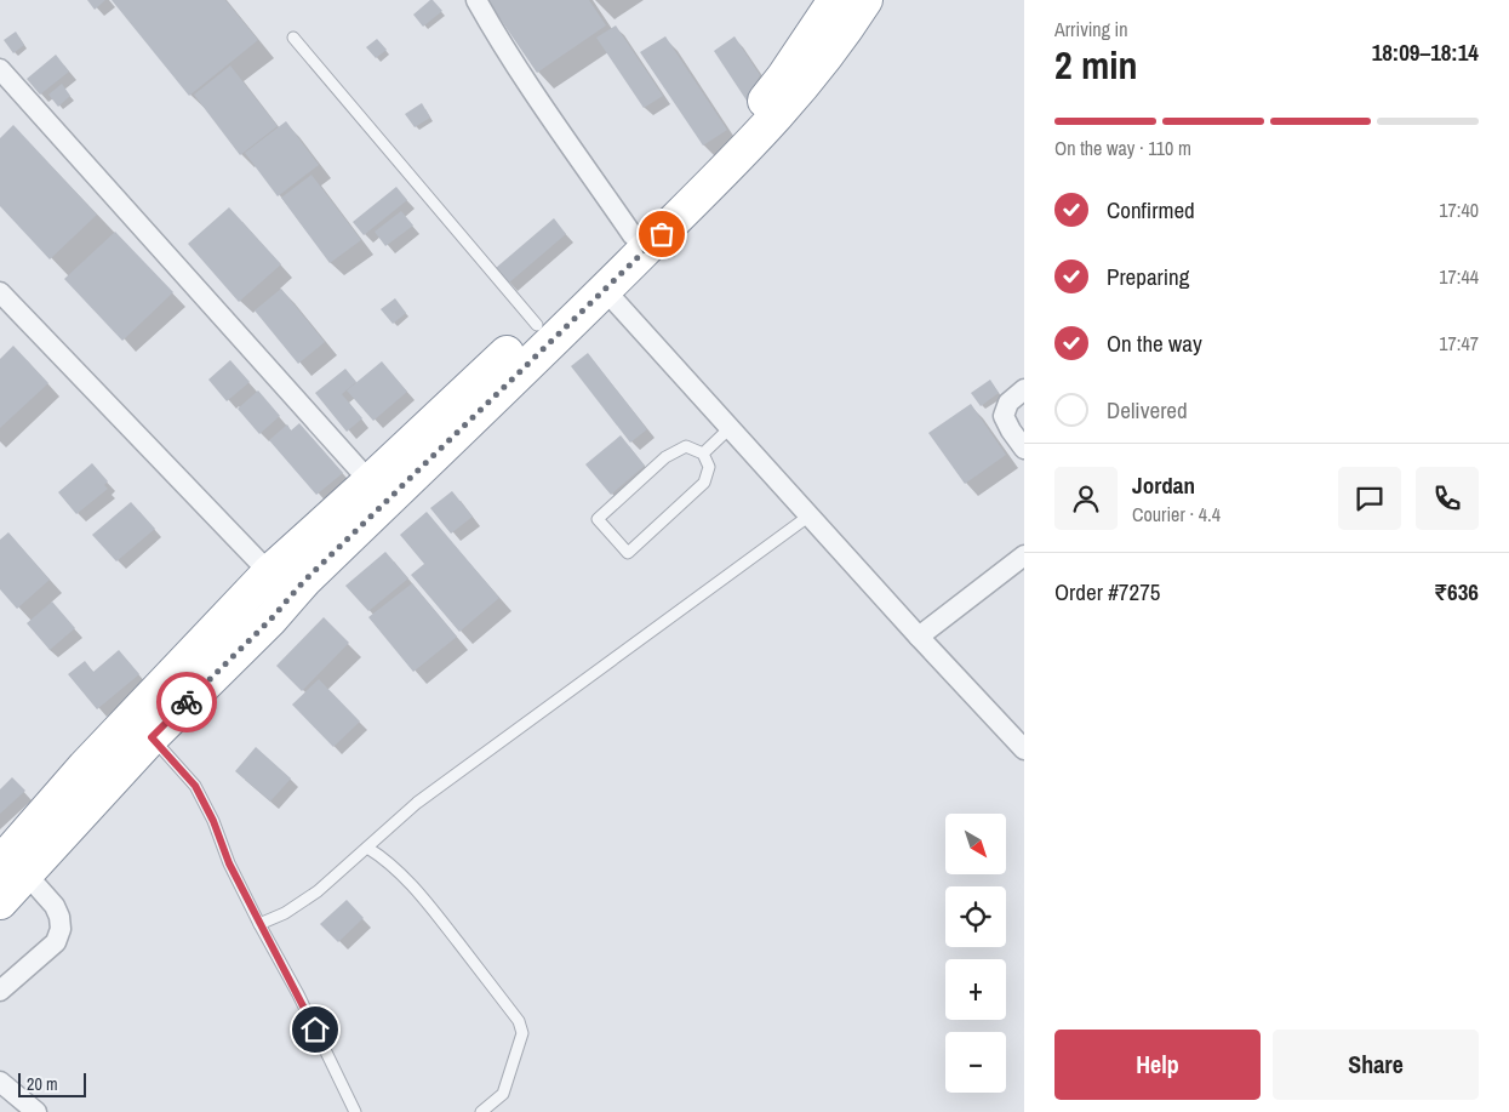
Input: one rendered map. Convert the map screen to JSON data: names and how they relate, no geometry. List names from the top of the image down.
{
  "scale_bar": "20 m",
  "north": "bottom right",
  "page": {
    "heading": ["2 min", "Arriving in", "18:09–18:14"],
    "panel": [
      "Jordan",
      "Courier · 4.4",
      "Order #7275",
      "₹636"
    ],
    "bar": "On the way · 110 m",
    "list": [
      ["Confirmed", "17:40"],
      ["Preparing", "17:44"],
      ["On the way", "17:47"],
      "Delivered"
    ],
    "map_buttons": ["+", "−"],
    "buttons": ["Help", "Share"],
    "scale": "20 m"
  }
}
